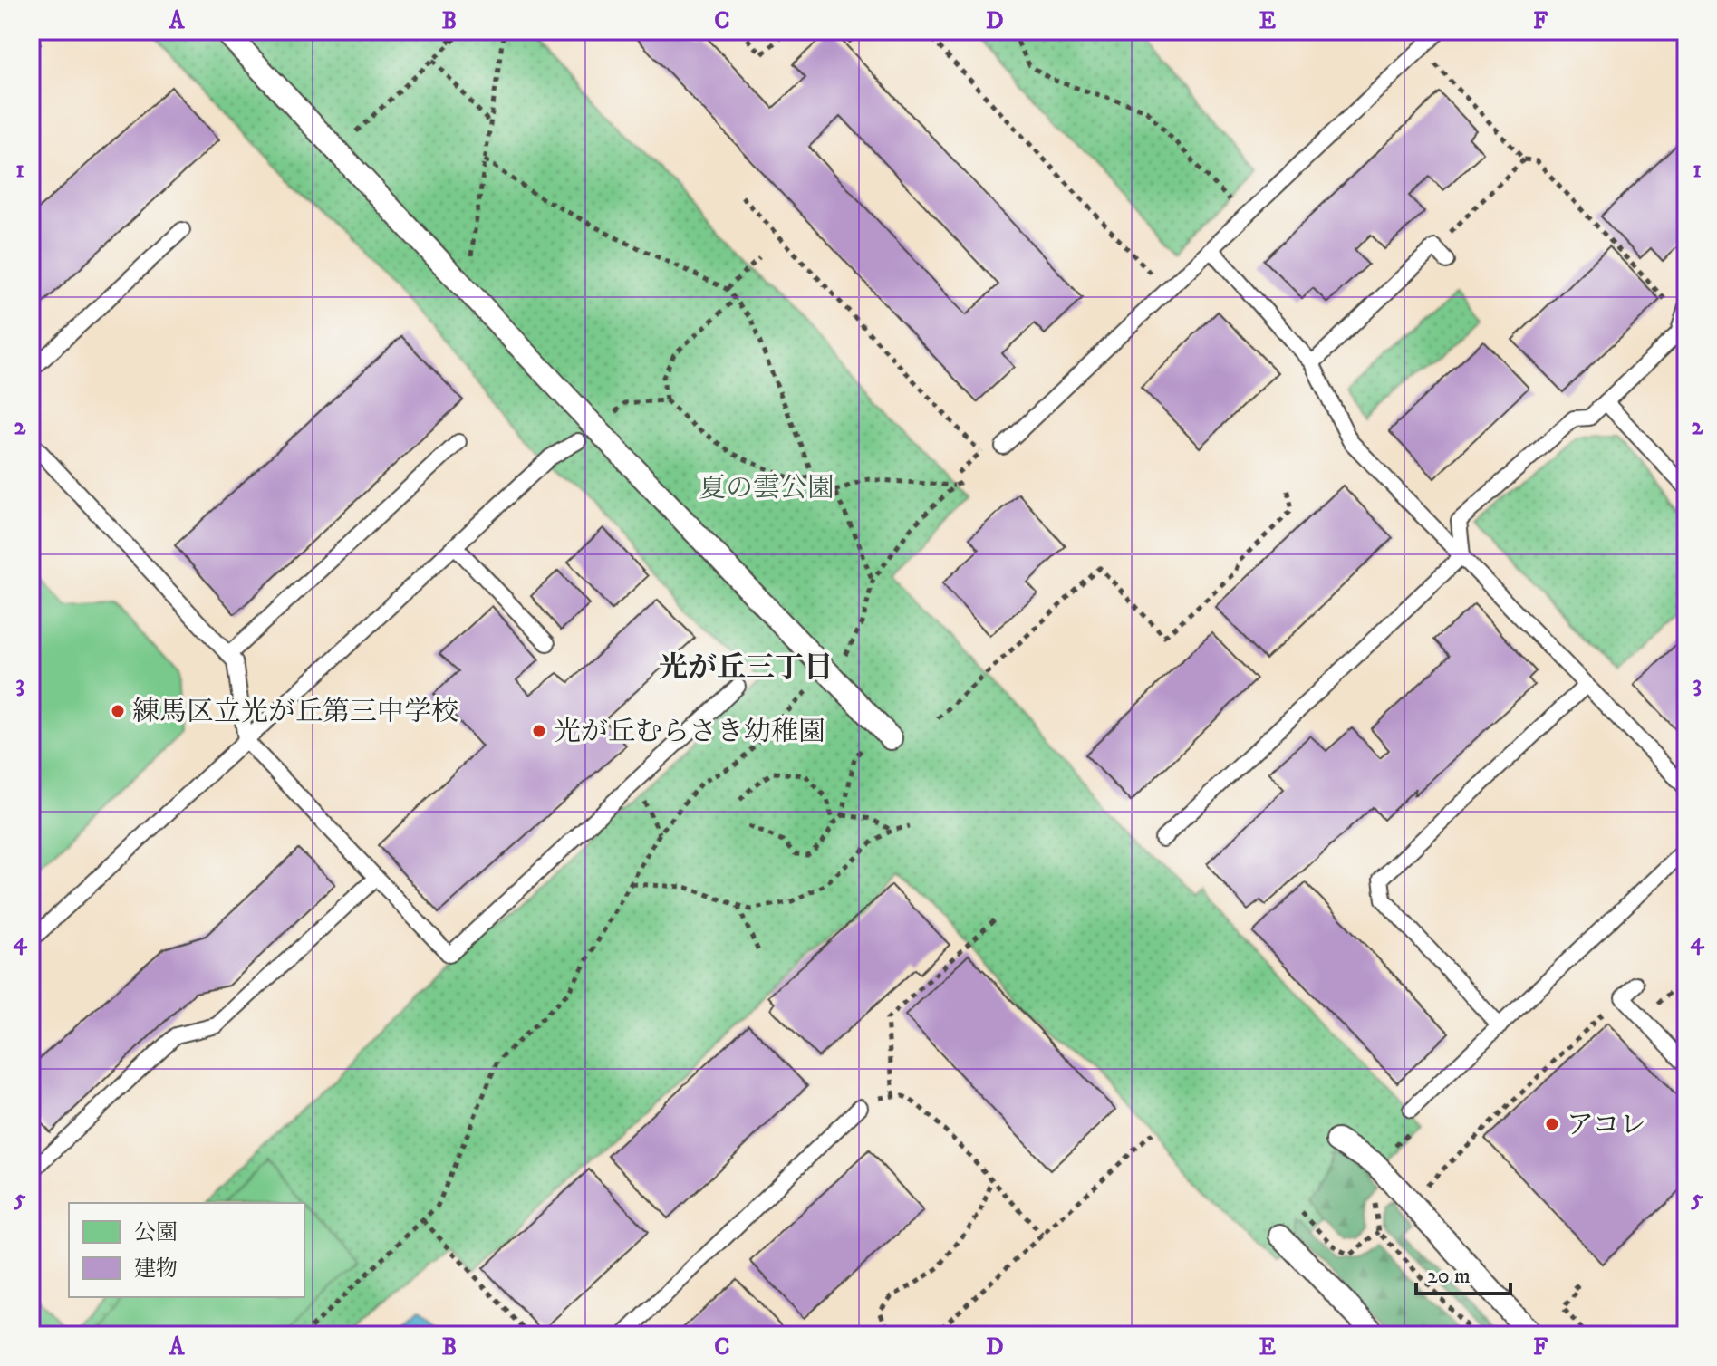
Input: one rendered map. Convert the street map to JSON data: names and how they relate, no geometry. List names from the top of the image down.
{
  "districts": ["光が丘三丁目"],
  "parks": ["夏の雲公園"],
  "places": ["練馬区立光が丘第三中学校", "光が丘むらさき幼稚園", "アコレ"],
  "legend": ["公園", "建物"],
  "scale_bar": "20 m",
  "grid": {
    "columns": [
      "A",
      "B",
      "C",
      "D",
      "E",
      "F"
    ],
    "rows": [
      "1",
      "2",
      "3",
      "4",
      "5"
    ]
  }
}
